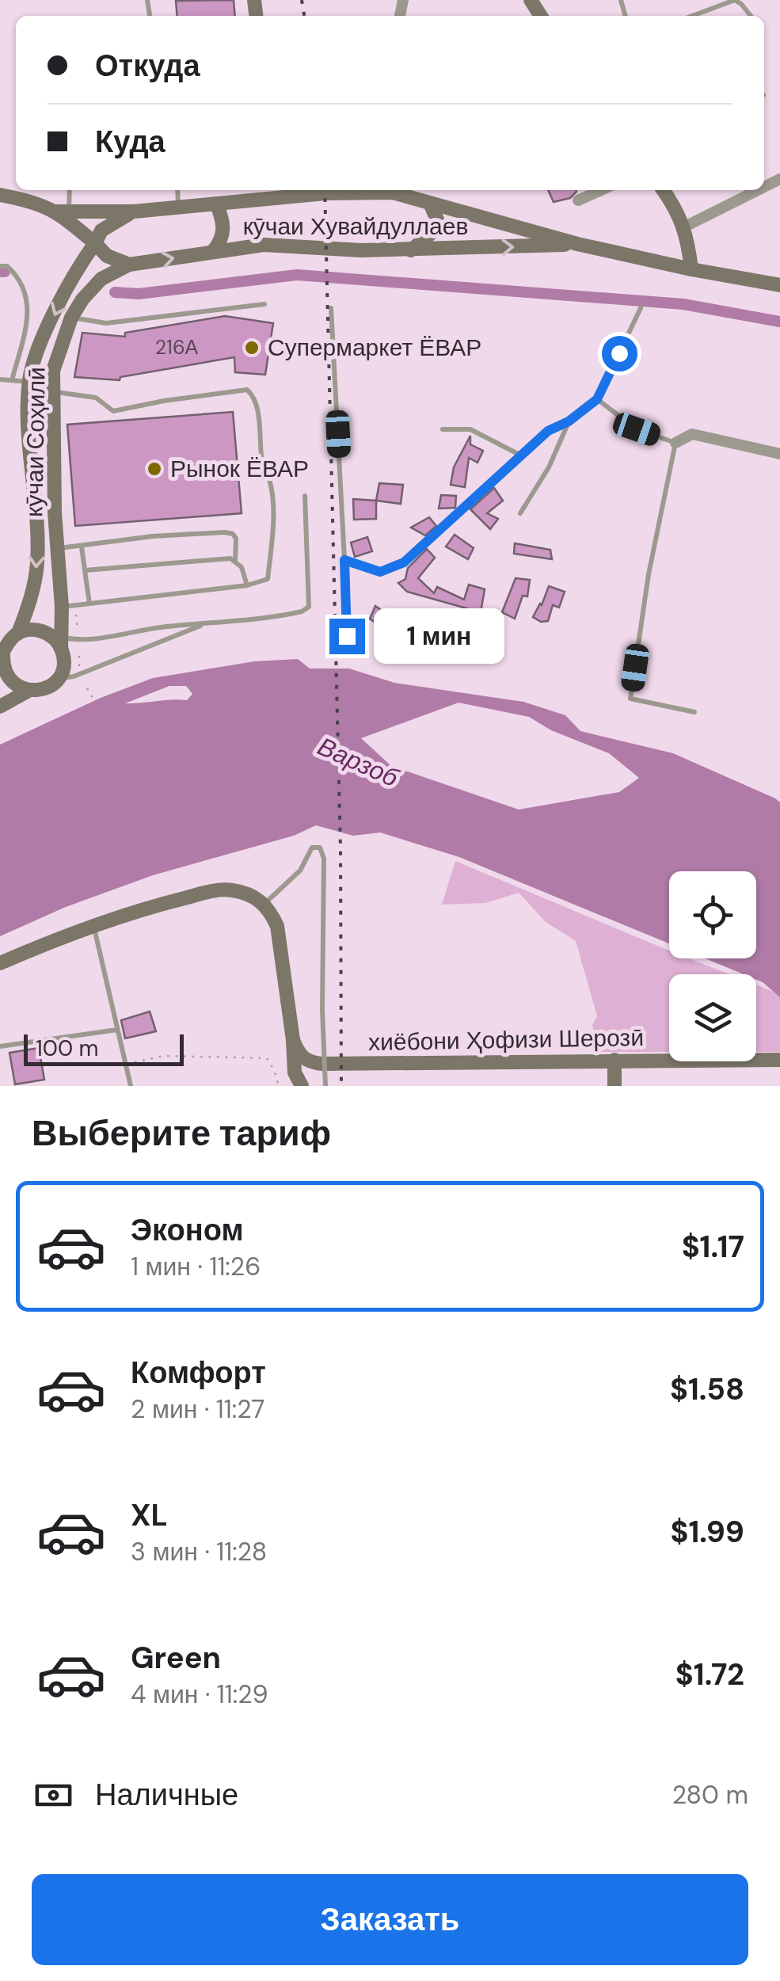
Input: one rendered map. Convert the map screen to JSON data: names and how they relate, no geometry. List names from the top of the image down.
{
  "streets": {
    "street": ["кӯчаи Хувайдуллаев", "кӯчаи Соҳилӣ", "хиёбони Ҳофизи Шерозӣ"]
  },
  "crossings": [
    ["кӯчаи Хувайдуллаев", "кӯчаи Соҳилӣ"]
  ],
  "water": ["Варзоб"],
  "places": ["Супермаркет ЁВАР", "Рынок ЁВАР"],
  "house_numbers": ["216А"],
  "scale_bar": "100 m",
  "page": {
    "banner": ["Откуда", "Куда"],
    "bubble": "1 мин",
    "scale": "100 m",
    "heading": "Выберите тариф",
    "list": [
      {
        "name": "Эконом",
        "note": "1 мин · 11:26",
        "value": "$1.17"
      },
      {
        "name": "Комфорт",
        "note": "2 мин · 11:27",
        "value": "$1.58"
      },
      {
        "name": "XL",
        "note": "3 мин · 11:28",
        "value": "$1.99"
      },
      {
        "name": "Green",
        "note": "4 мин · 11:29",
        "value": "$1.72"
      }
    ],
    "pay": ["Наличные", "280 m"],
    "buttons": "Заказать"
  }
}
